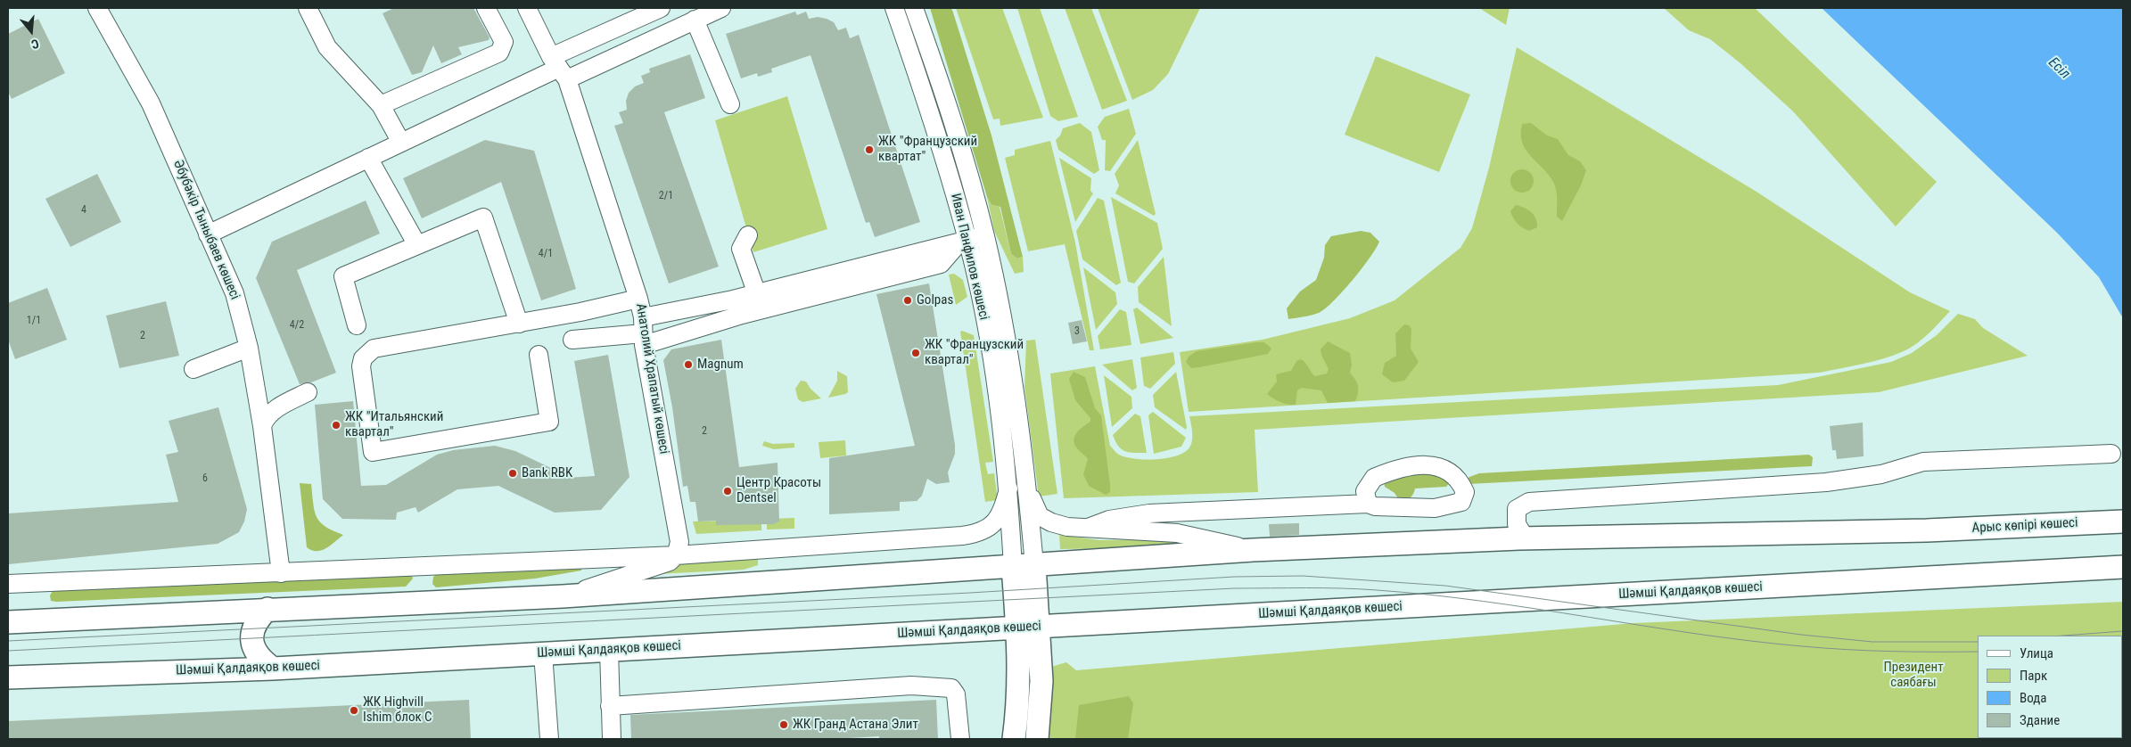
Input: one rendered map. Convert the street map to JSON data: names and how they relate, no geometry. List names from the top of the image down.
{
  "streets": {
    "main road": ["Арыс көпірі көшесі", "Шәмші Қалдаяқов көшесі"],
    "street": ["Әбубәкір Тыныбаев көшесі", "Иван Панфилов көшесі", "Анатолий Храпатый көшесі"]
  },
  "water": ["Есіл"],
  "parks": ["Президент саябағы"],
  "places": [
    "ЖК \"Французский квартат\"",
    "Golpas",
    "ЖК \"Французский квартал\"",
    "Magnum",
    "ЖК \"Итальянский квартал\"",
    "Bank RBK",
    "Центр Красоты Dentsel",
    "ЖК Highvill Ishim блок C",
    "ЖК Гранд Астана Элит"
  ],
  "house_numbers": [
    "2/1",
    "4",
    "4/1",
    "1/1",
    "4/2",
    "3",
    "2",
    "2",
    "6"
  ],
  "legend": [
    "Улица",
    "Парк",
    "Вода",
    "Здание"
  ],
  "north": "bottom"
}
